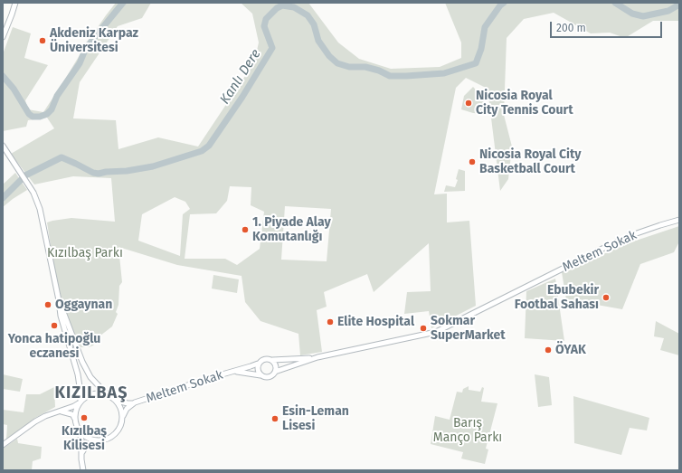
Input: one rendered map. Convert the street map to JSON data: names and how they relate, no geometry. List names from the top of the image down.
{
  "streets": {
    "main road": ["Meltem Sokak"]
  },
  "districts": ["KIZILBAŞ"],
  "water": ["Kanlı Dere"],
  "parks": ["Kızılbaş Parkı", "Barış Manço Parkı"],
  "places": [
    "Akdeniz Karpaz Üniversitesi",
    "Nicosia Royal City Tennis Court",
    "Nicosia Royal City Basketball Court",
    "1. Piyade Alay Komutanlığı",
    "Ebubekir Footbal Sahası",
    "Oggaynan",
    "Elite Hospital",
    "Yonca hatipoğlu eczanesi",
    "Sokmar SuperMarket",
    "ÖYAK",
    "Kızılbaş Kilisesi",
    "Esin-Leman Lisesi"
  ],
  "scale_bar": "200 m"
}
